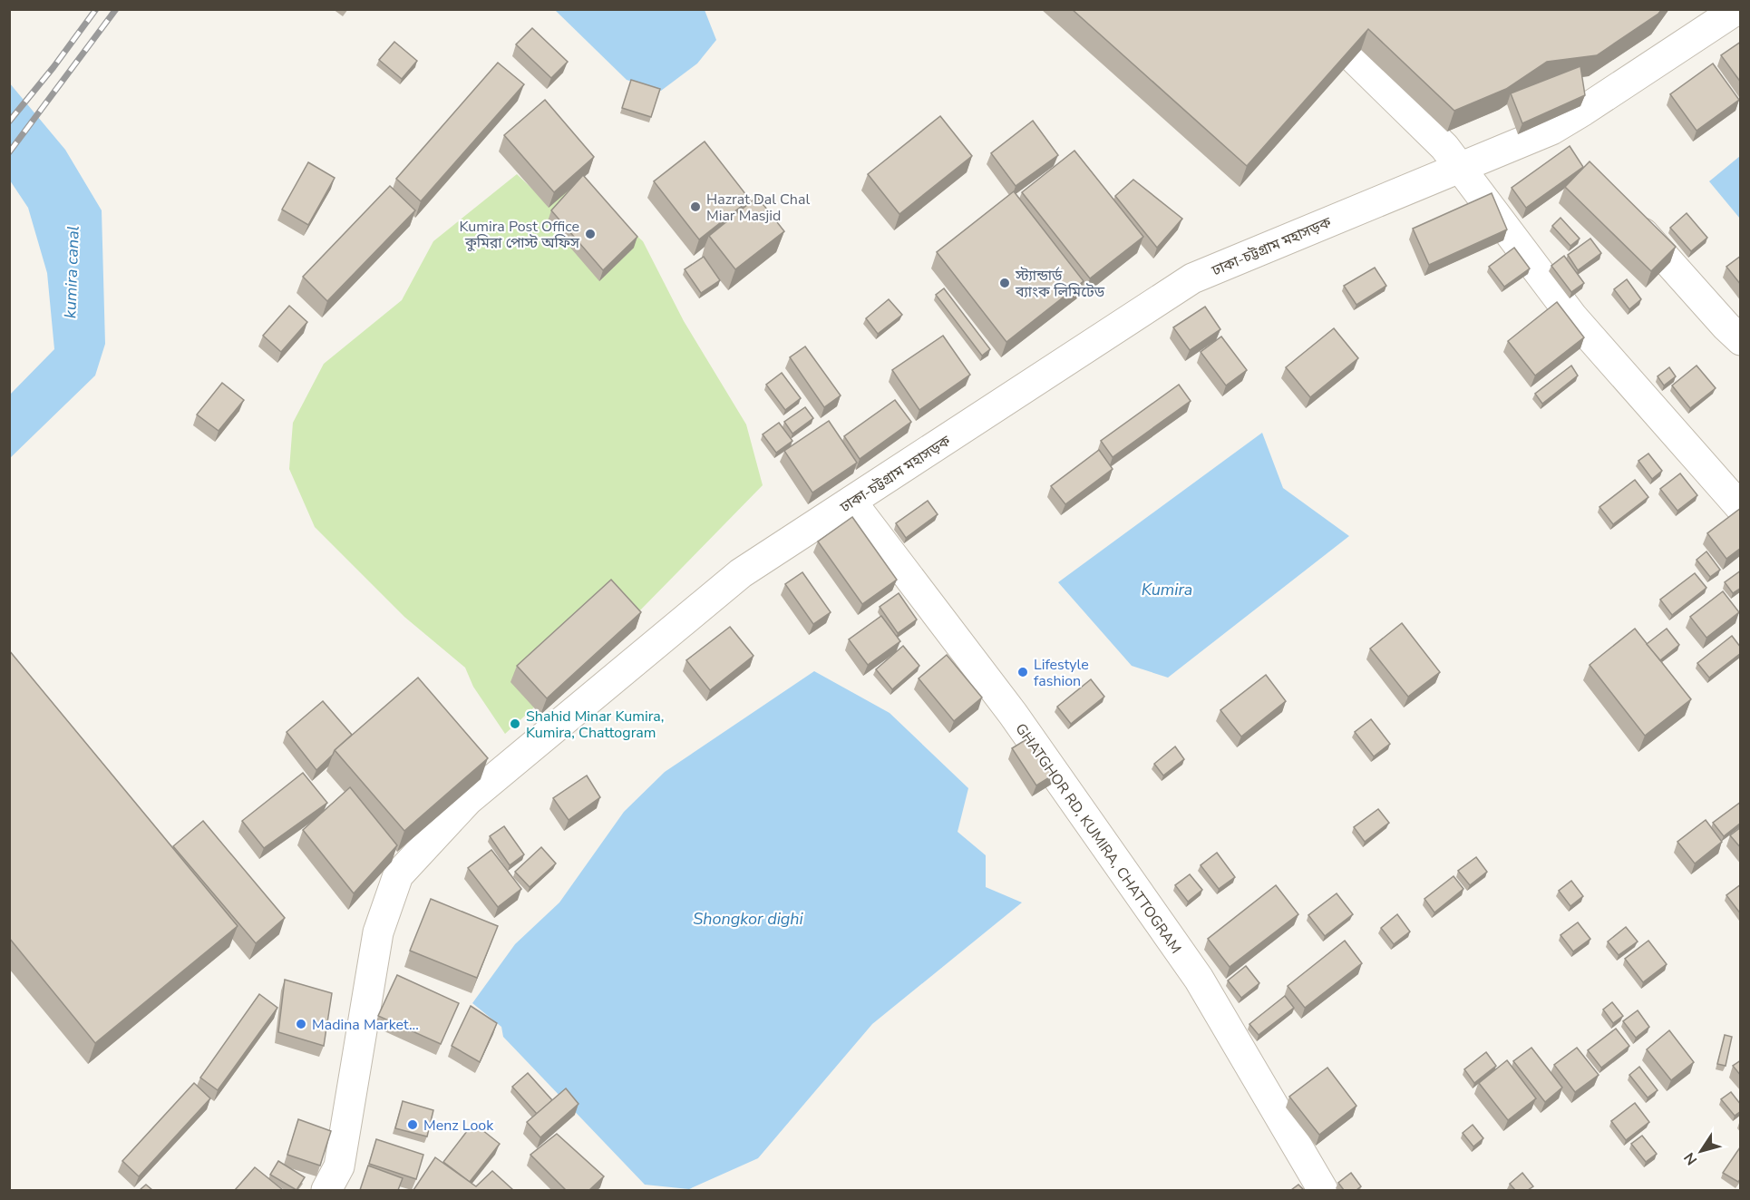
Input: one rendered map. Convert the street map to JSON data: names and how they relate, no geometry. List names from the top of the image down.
{
  "streets": {
    "street": ["ঢাকা-চট্টগ্রাম মহাসড়ক", "GHATGHOR RD, KUMIRA, CHATTOGRAM"]
  },
  "crossings": [
    ["ঢাকা-চট্টগ্রাম মহাসড়ক", "GHATGHOR RD, KUMIRA, CHATTOGRAM"]
  ],
  "water": ["kumira canal", "Kumira", "Shongkor dighi"],
  "places": [
    "Hazrat Dal Chal Miar Masjid",
    "Kumira Post Office কুমিরা পোস্ট অফিস",
    "স্ট্যান্ডার্ড ব্যাংক লিমিটেড",
    "Lifestyle fashion",
    "Shahid Minar Kumira, Kumira, Chattogram",
    "Madina Market...",
    "Menz Look"
  ],
  "north": "bottom left"
}
